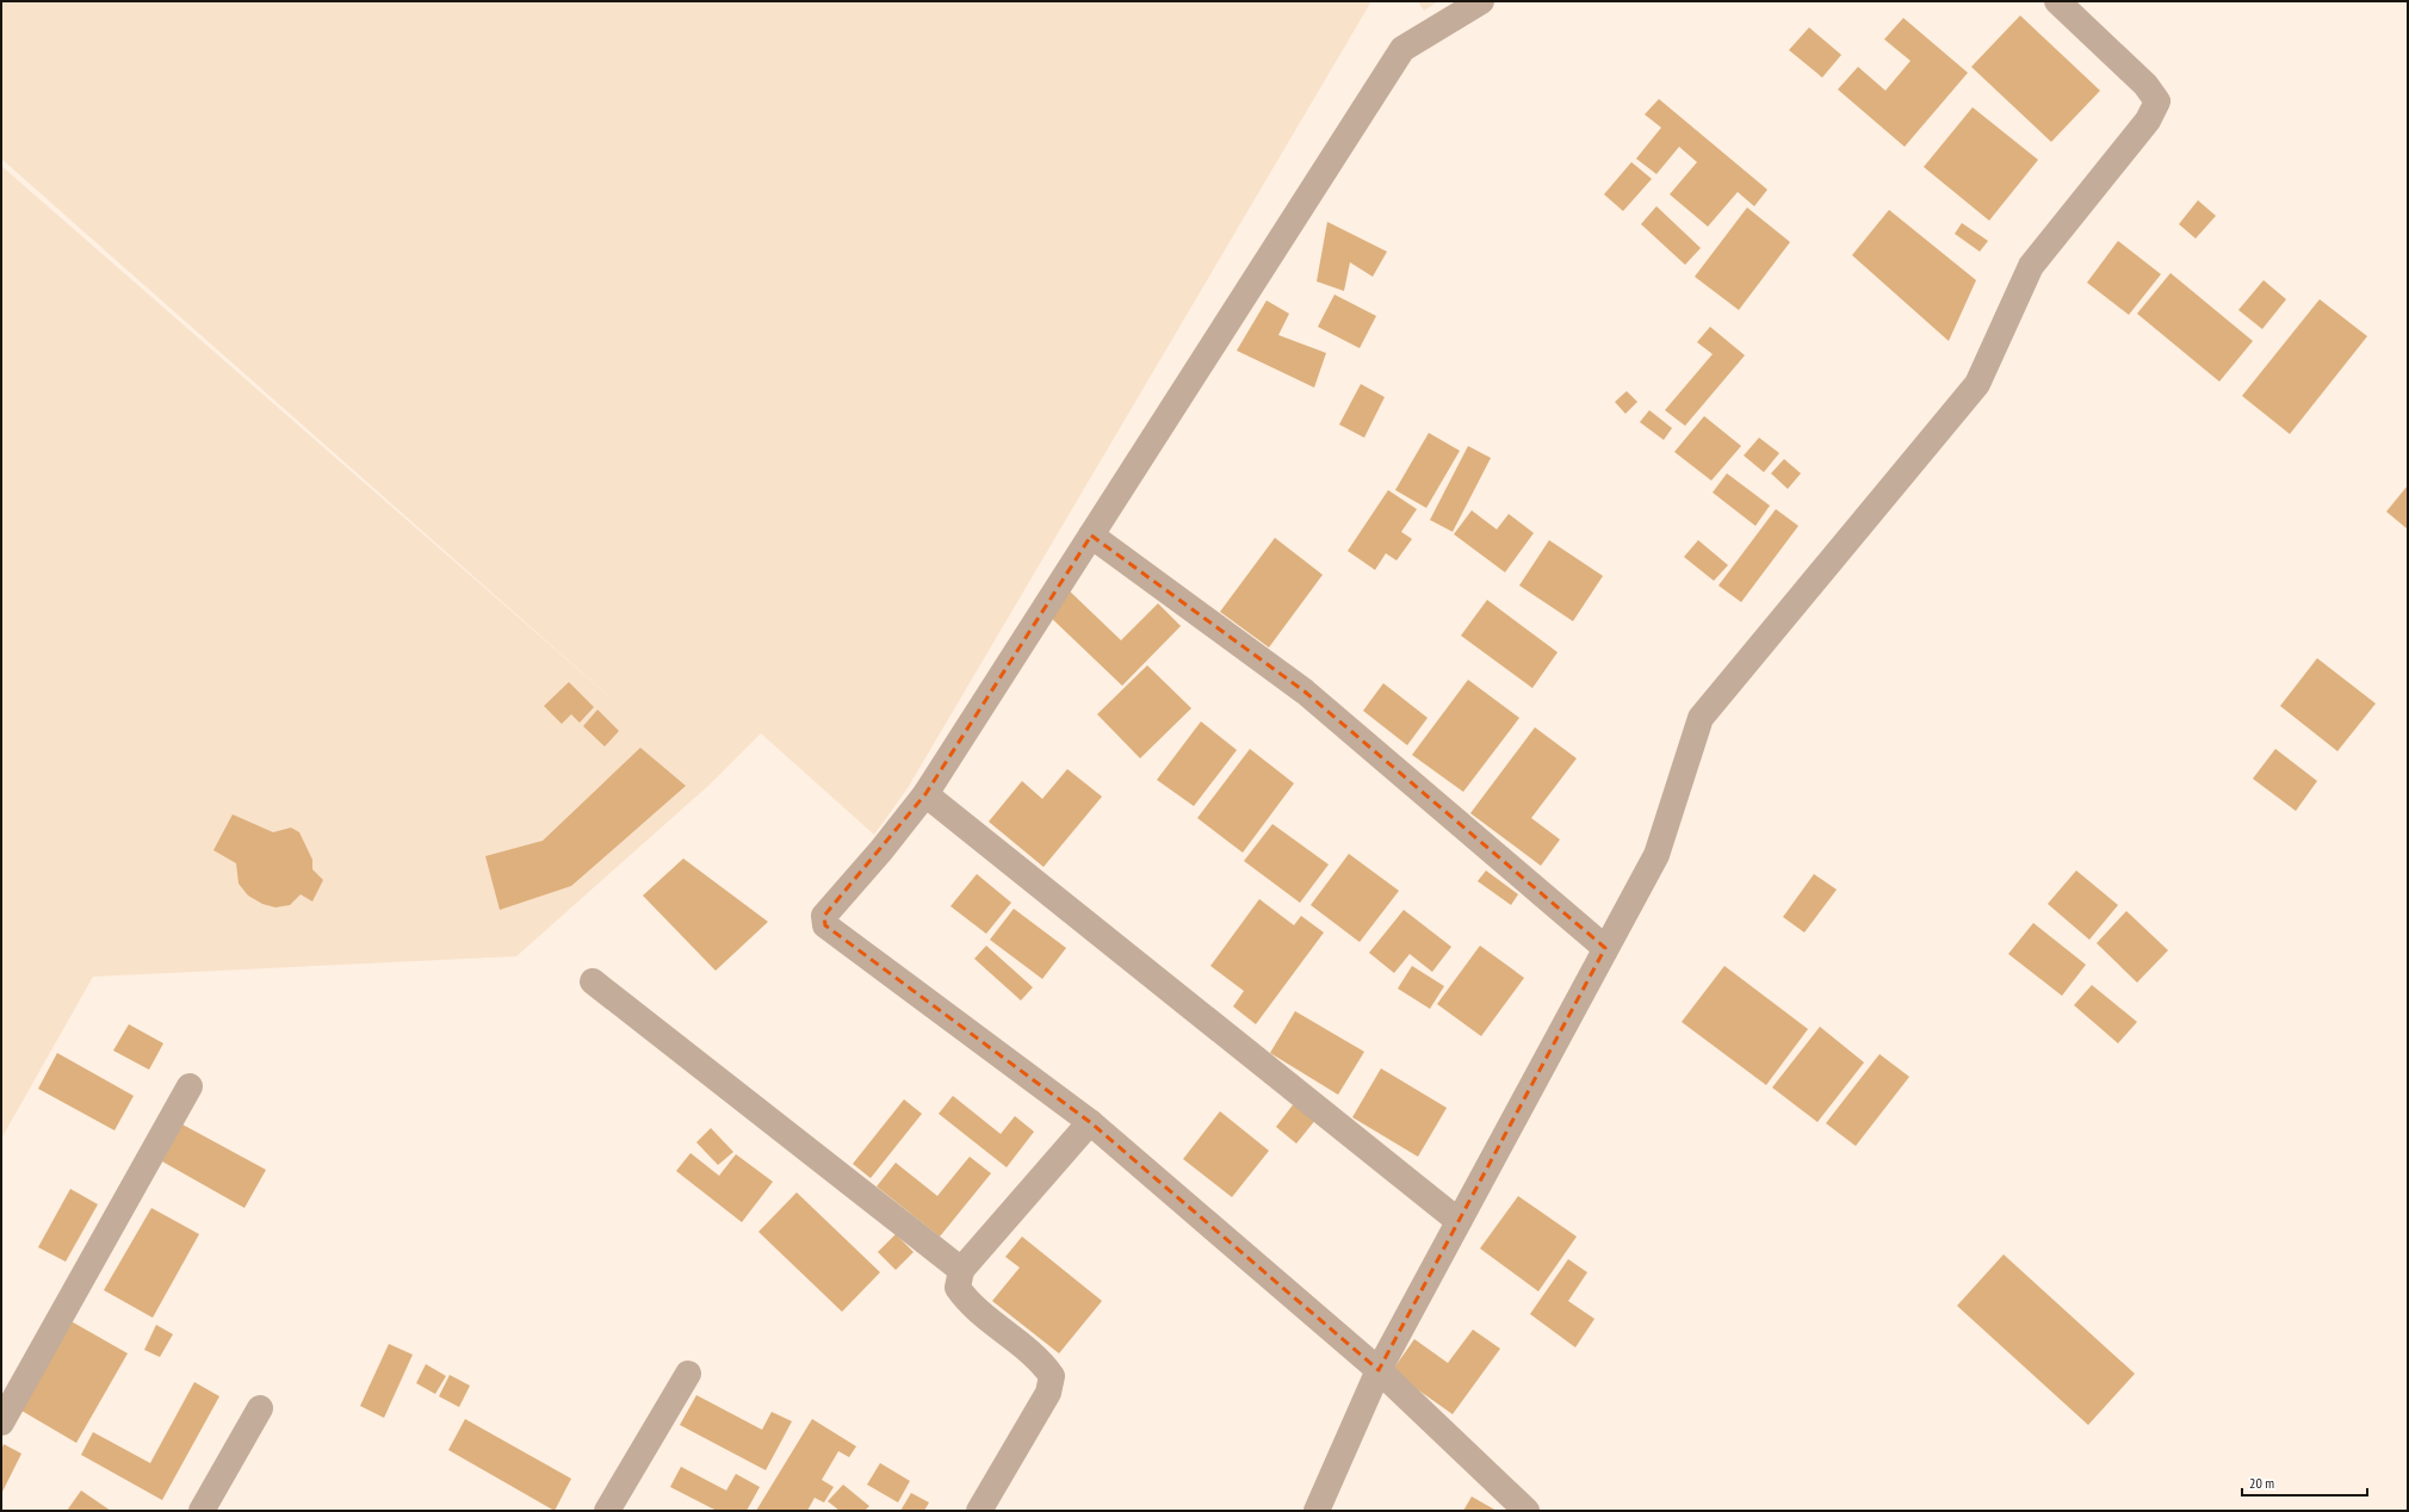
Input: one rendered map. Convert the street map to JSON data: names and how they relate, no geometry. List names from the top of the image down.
{
  "scale_bar": "20 m"
}
